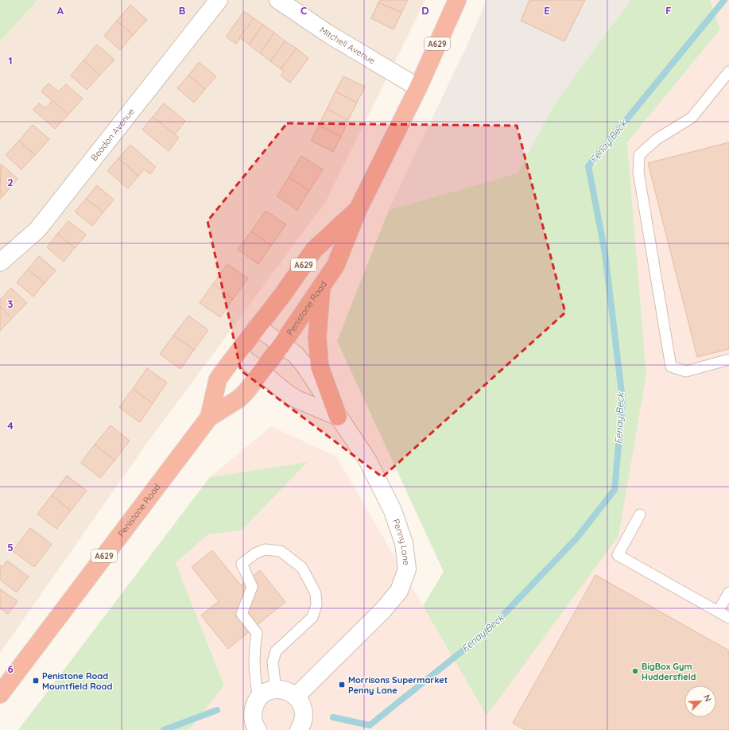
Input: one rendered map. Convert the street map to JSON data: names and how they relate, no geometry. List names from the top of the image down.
{
  "streets": {
    "highway": ["A629", "Penistone Road"],
    "street": ["Mitchell Avenue", "Beadon Avenue", "Penny Lane"]
  },
  "crossings": [
    ["Mitchell Avenue", "Penistone Road"],
    ["Penistone Road", "Penny Lane"]
  ],
  "water": ["Fenay Beck"],
  "places": {
    "other": ["BigBox Gym Huddersfield"],
    "transit": ["Penistone Road Mountfield Road", "Morrisons Supermarket Penny Lane"]
  },
  "north": "top right",
  "grid": {
    "columns": [
      "A",
      "B",
      "C",
      "D",
      "E",
      "F"
    ],
    "rows": [
      "1",
      "2",
      "3",
      "4",
      "5",
      "6"
    ]
  }
}
